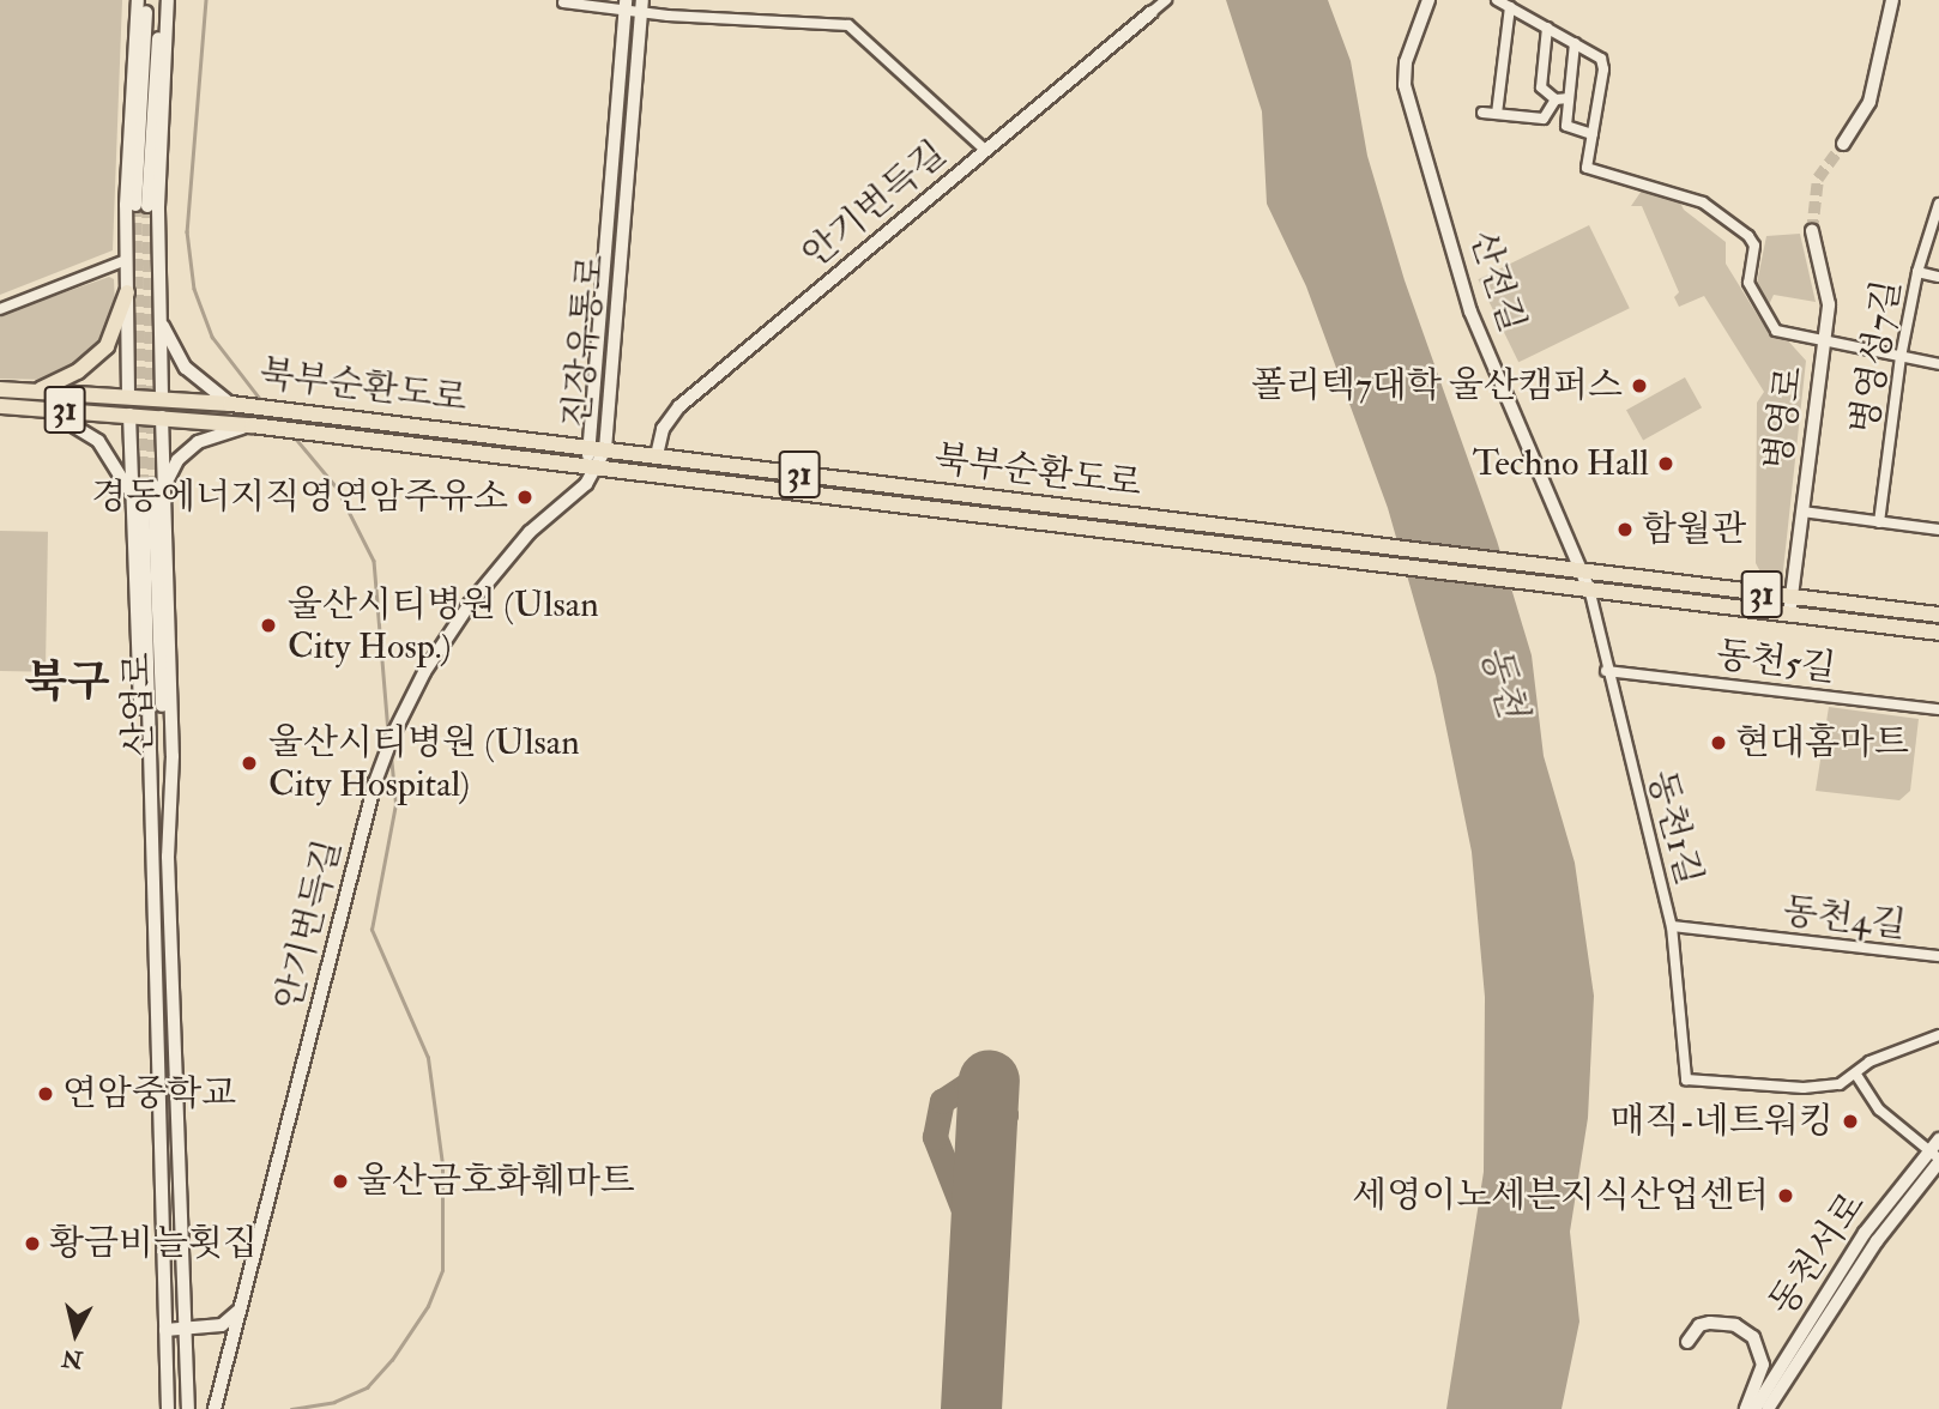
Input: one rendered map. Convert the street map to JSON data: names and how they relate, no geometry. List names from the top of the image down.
{
  "streets": {
    "main road": [
      "북부순환도로",
      "31",
      "산업로",
      "동천서로"
    ],
    "street": [
      "안기번득길",
      "산전길",
      "진장유통로",
      "병영성7길",
      "병영로",
      "동천5길",
      "동천1길",
      "동천4길"
    ]
  },
  "crossings": [
    ["안기번득길", "진장유통로"],
    ["안기번득길", "북부순환도로"],
    ["산전길", "북부순환도로"],
    ["산전길", "동천1길"],
    ["진장유통로", "북부순환도로"],
    ["북부순환도로", "31"],
    ["북부순환도로", "병영로"],
    ["북부순환도로", "산업로"],
    ["북부순환도로", "동천1길"],
    ["31", "산업로"],
    ["동천5길", "동천1길"],
    ["동천1길", "동천4길"]
  ],
  "districts": ["북구"],
  "water": ["동천"],
  "places": [
    "폴리텍7대학 울산캠퍼스",
    "Techno Hall",
    "경동에너지직영연암주유소",
    "함월관",
    "울산시티병원 (Ulsan City Hosp.)",
    "현대홈마트",
    "울산시티병원 (Ulsan City Hospital)",
    "연암중학교",
    "매직-네트워킹",
    "울산금호화훼마트",
    "세영이노세븐지식산업센터",
    "황금비늘횟집"
  ],
  "north": "bottom"
}
